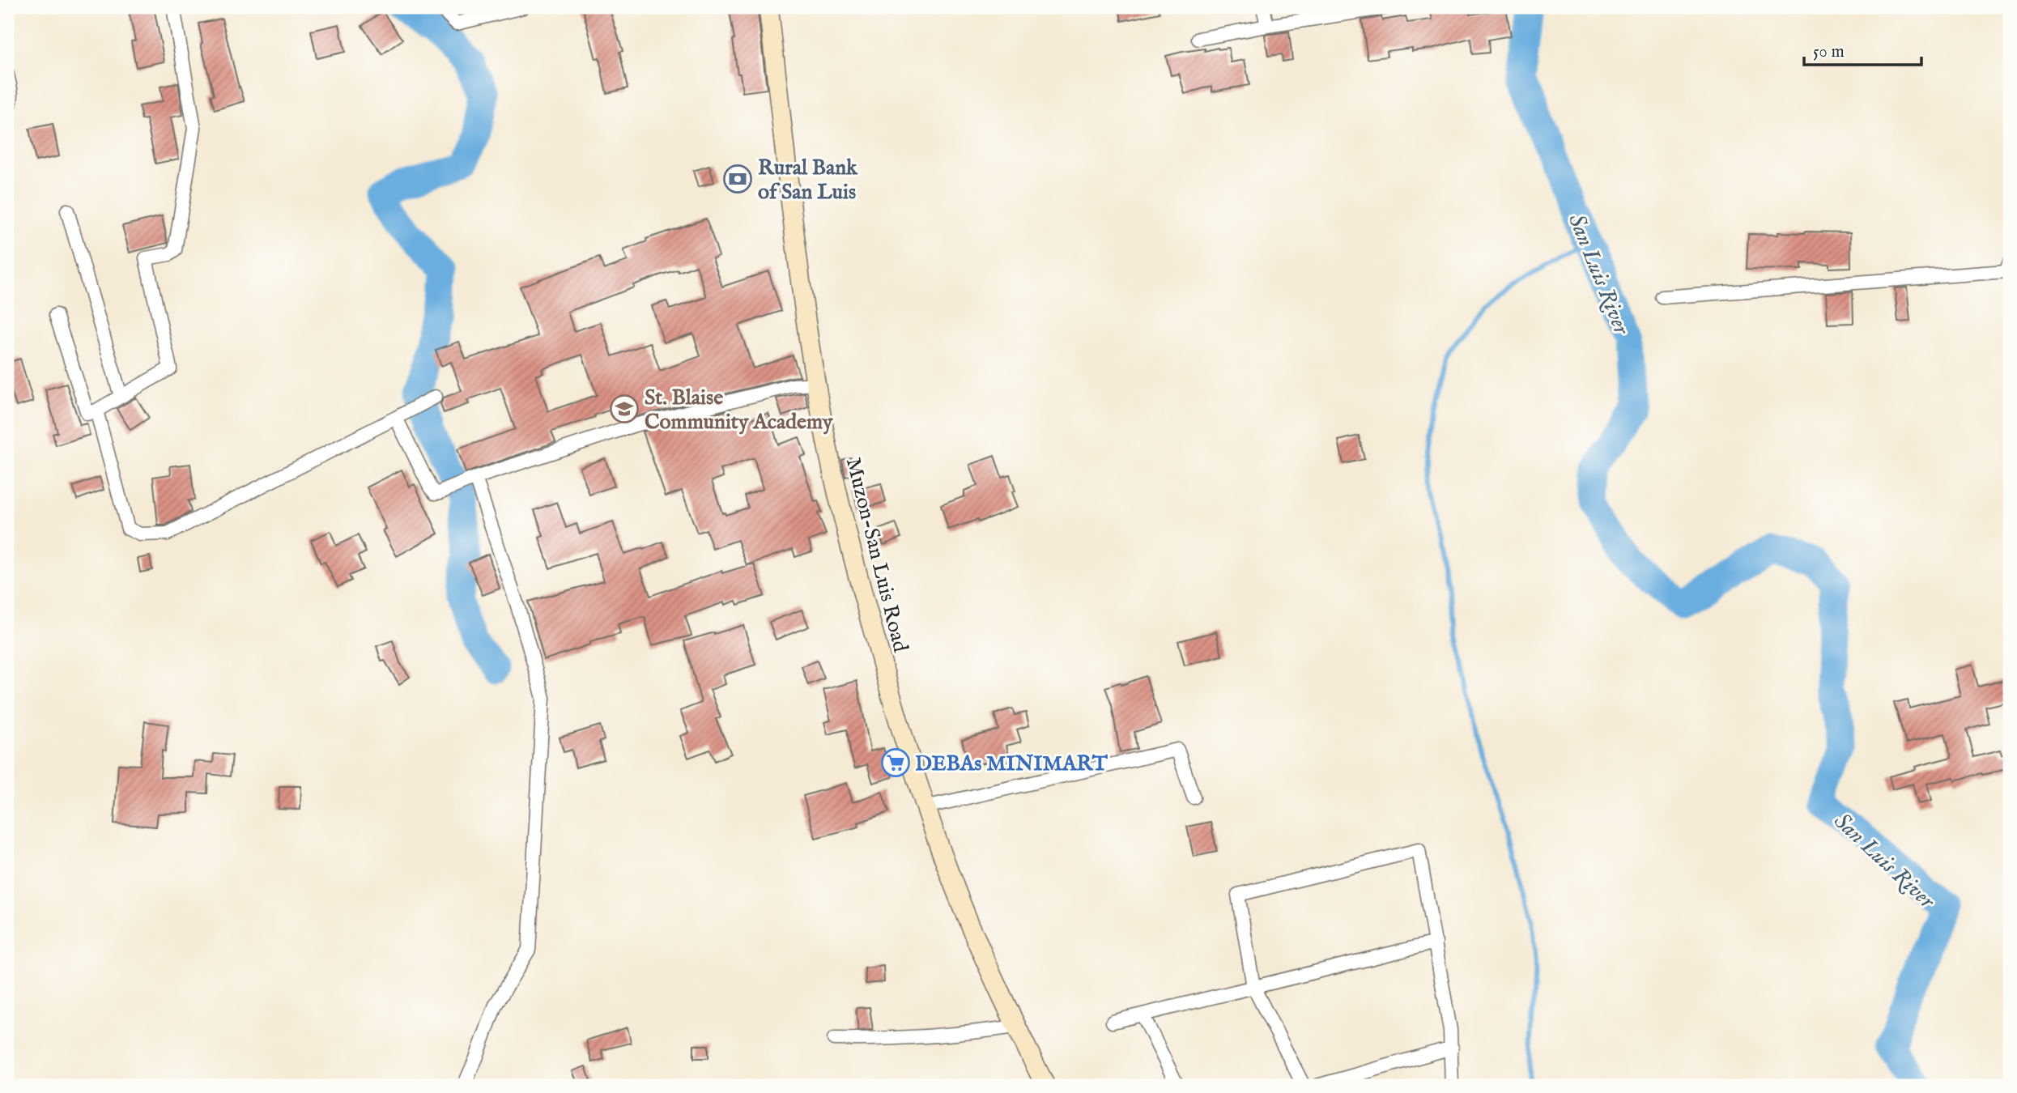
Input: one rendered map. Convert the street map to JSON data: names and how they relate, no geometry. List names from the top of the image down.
{
  "streets": {
    "main road": ["Muzon-San Luis Road"]
  },
  "water": ["San Luis River"],
  "places": {
    "bank": ["Rural Bank of San Luis"],
    "school or university": ["St. Blaise Community Academy"],
    "supermarket": ["DEBAs MINIMART"]
  },
  "scale_bar": "50 m"
}
